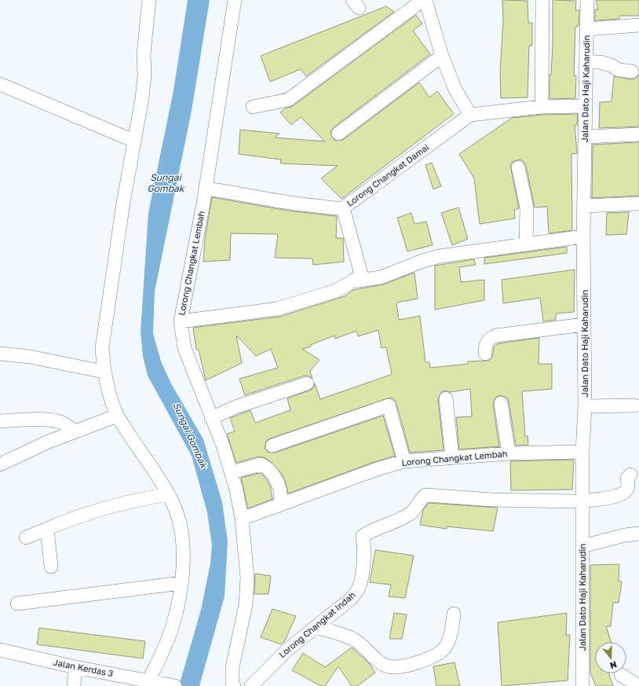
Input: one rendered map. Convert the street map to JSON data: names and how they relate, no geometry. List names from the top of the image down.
{
  "streets": {
    "street": [
      "Jalan Dato Haji Kaharudin",
      "Lorong Changkat Damai",
      "Lorong Changkat Lembah",
      "Lorong Changkat Indah",
      "Jalan Kerdas 3"
    ]
  },
  "crossings": [
    ["Jalan Dato Haji Kaharudin", "Lorong Changkat Damai"],
    ["Jalan Dato Haji Kaharudin", "Lorong Changkat Lembah"],
    ["Jalan Dato Haji Kaharudin", "Lorong Changkat Indah"],
    ["Lorong Changkat Damai", "Lorong Changkat Lembah"]
  ],
  "water": ["Sungai Gombak"],
  "north": "bottom"
}
